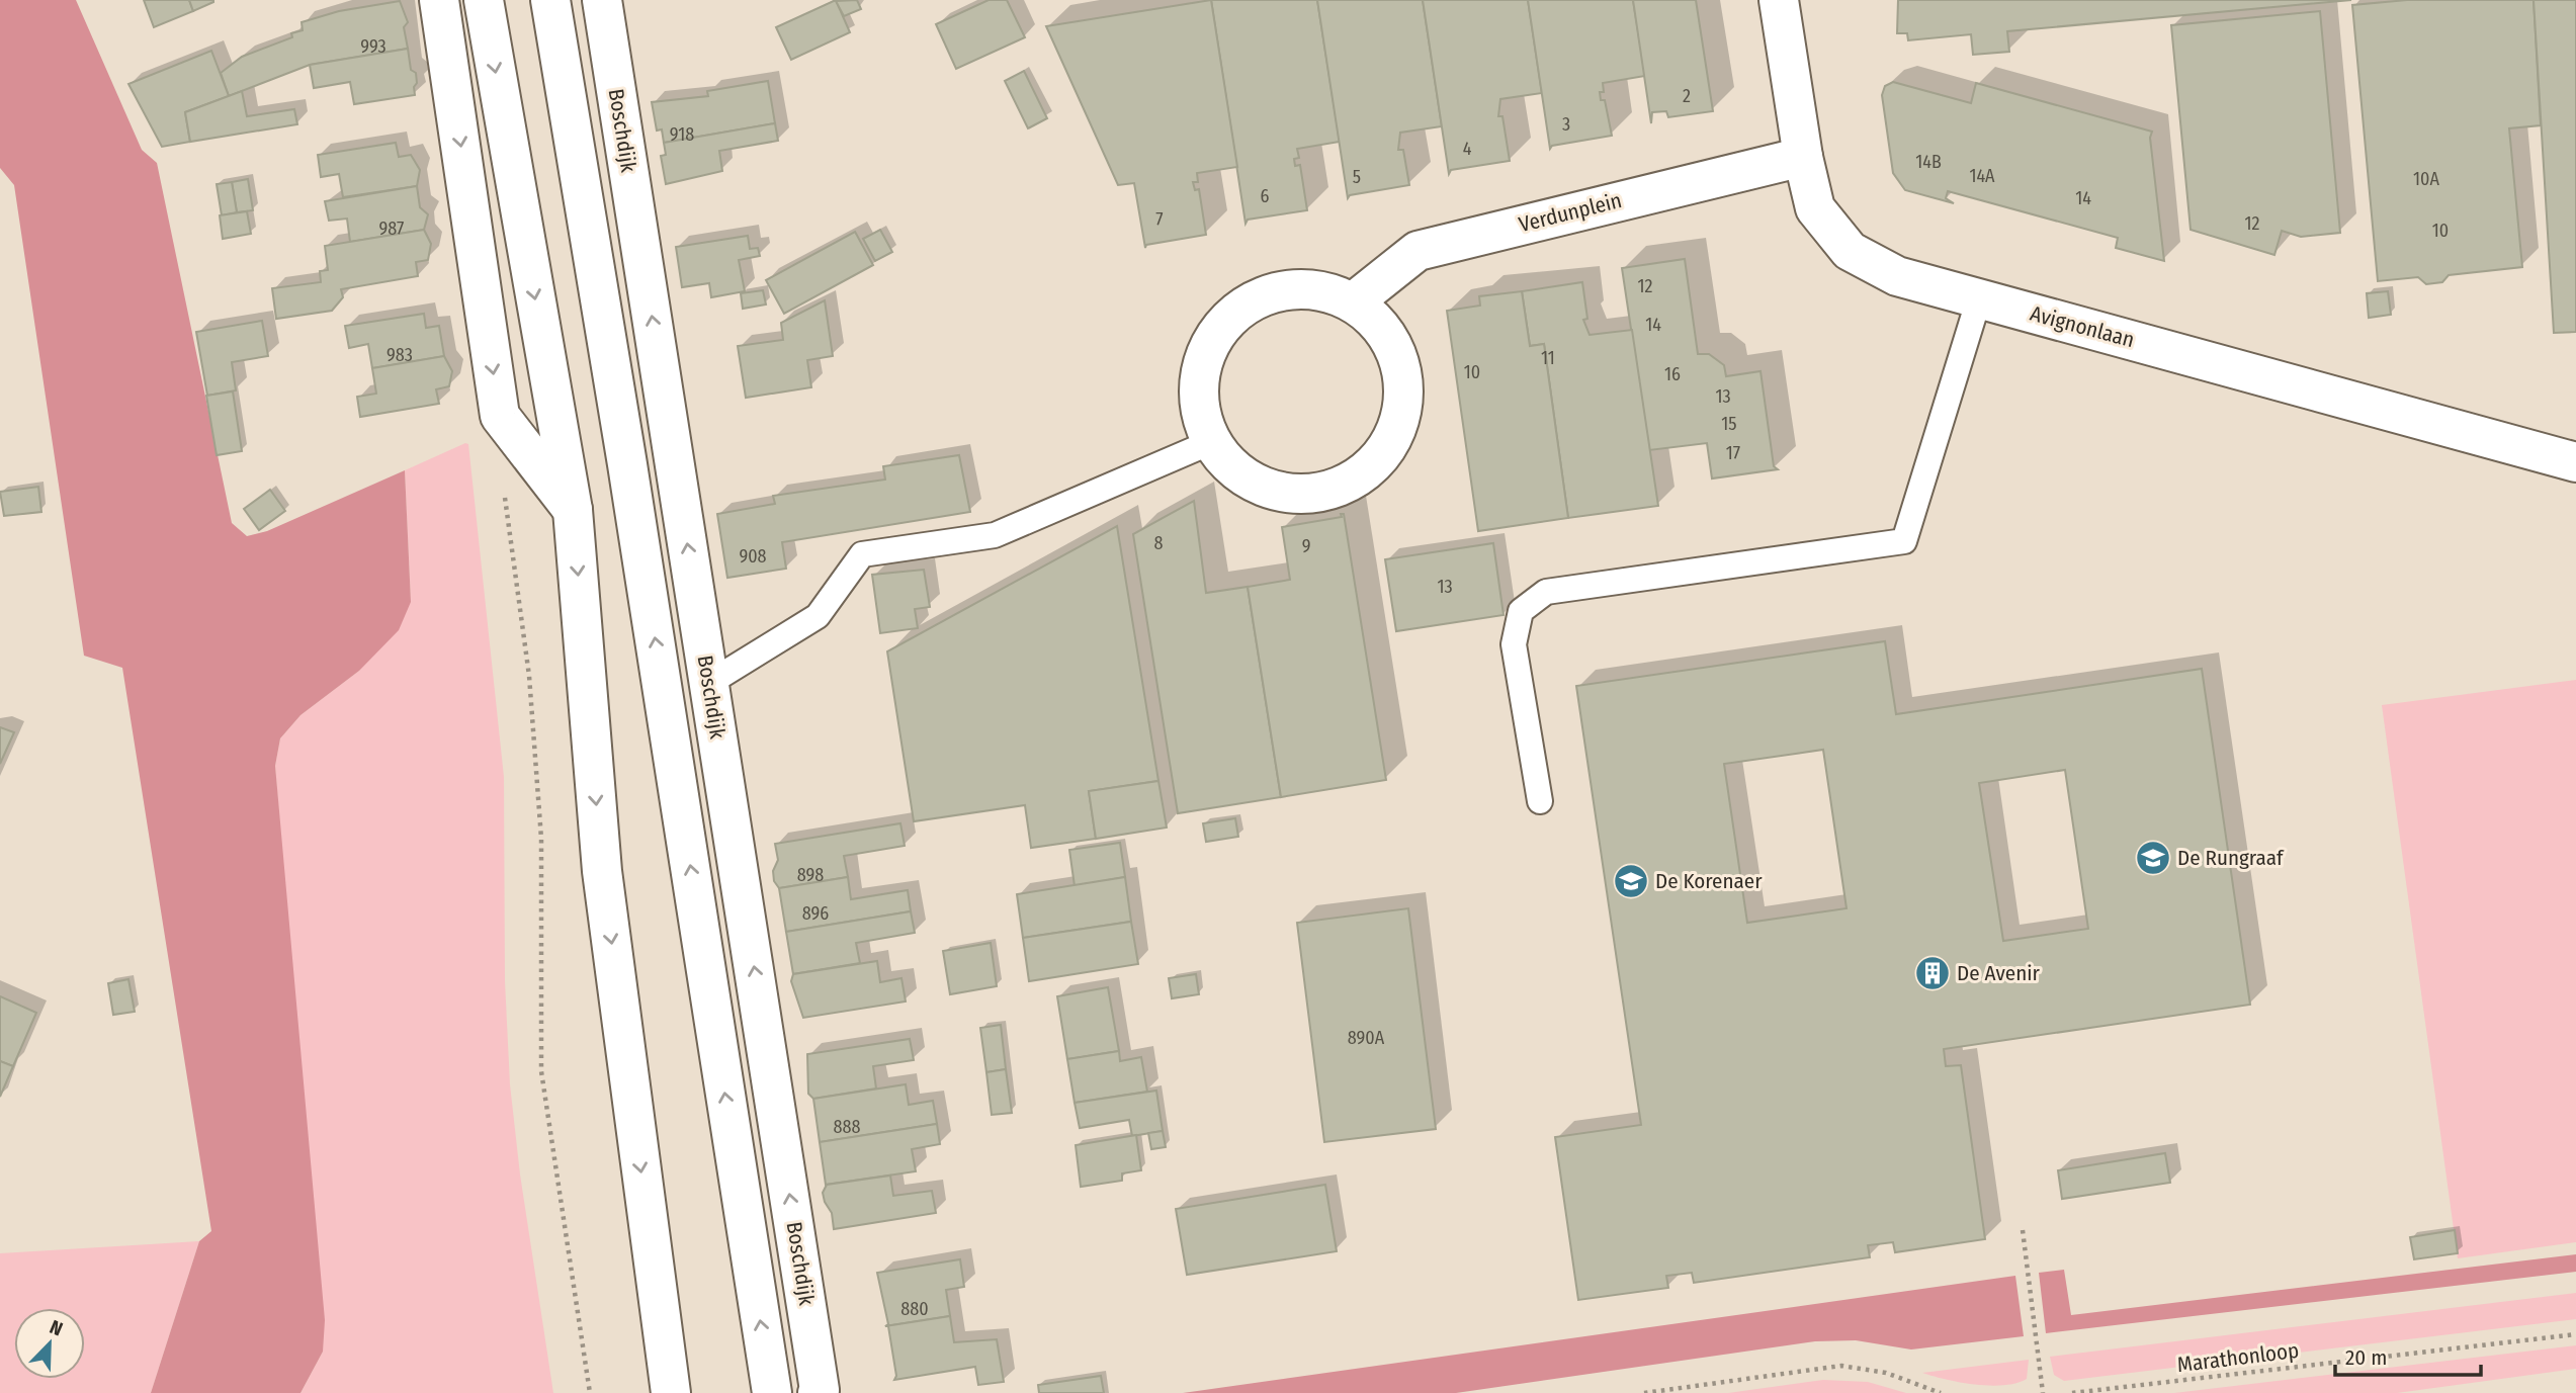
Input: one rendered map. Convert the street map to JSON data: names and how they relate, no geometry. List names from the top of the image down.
{
  "streets": {
    "street": ["Boschdijk", "Verdunplein", "Avignonlaan"],
    "path": ["Marathonloop"]
  },
  "crossings": [
    ["Verdunplein", "Avignonlaan"]
  ],
  "places": {
    "school or university": ["De Rungraaf", "De Korenaer"],
    "building": ["De Avenir"]
  },
  "house_numbers": [
    "993",
    "2",
    "3",
    "918",
    "4",
    "14B",
    "14A",
    "5",
    "10A",
    "6",
    "14",
    "7",
    "12",
    "987",
    "10",
    "12",
    "14",
    "983",
    "11",
    "10",
    "16",
    "13",
    "15",
    "17",
    "8",
    "9",
    "908",
    "13",
    "898",
    "896",
    "890A",
    "888",
    "880"
  ],
  "scale_bar": "20 m",
  "north": "top right"
}
